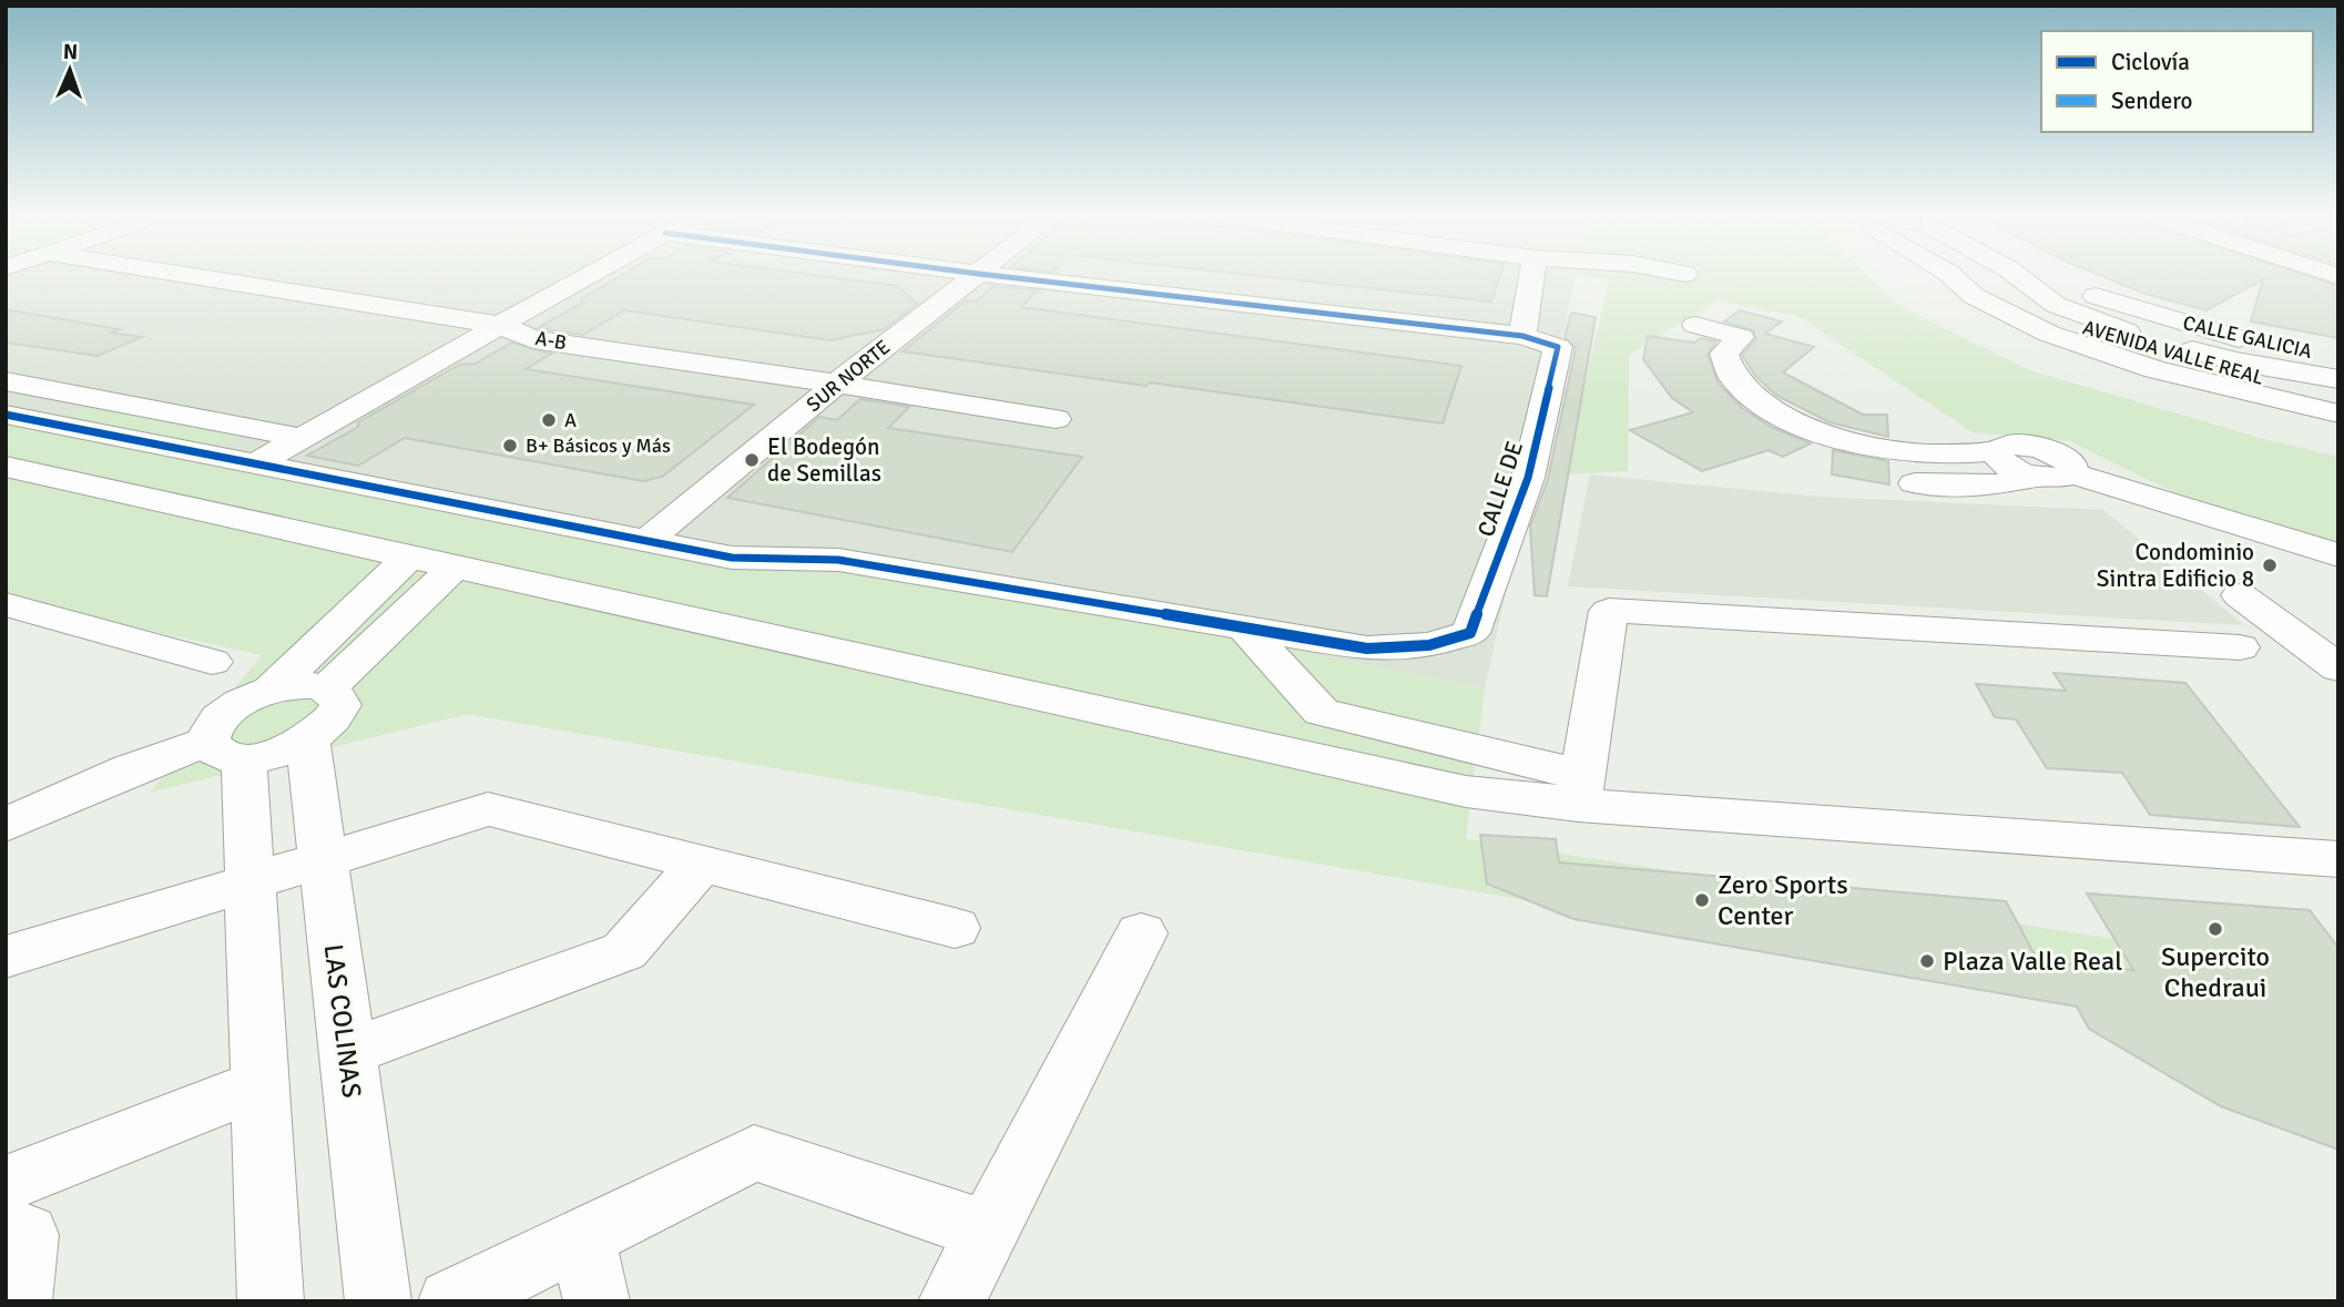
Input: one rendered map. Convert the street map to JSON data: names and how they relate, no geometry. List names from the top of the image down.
{
  "streets": {
    "street": [
      "CALLE GALICIA",
      "A-B",
      "AVENIDA VALLE REAL",
      "SUR NORTE",
      "CALLE DE",
      "LAS COLINAS"
    ]
  },
  "crossings": [
    ["A-B", "SUR NORTE"]
  ],
  "places": [
    "A",
    "B+ Básicos y Más",
    "El Bodegón de Semillas",
    "Condominio Sintra Edificio 8",
    "Zero Sports Center",
    "Supercito Chedraui",
    "Plaza Valle Real"
  ],
  "legend": ["Ciclovía", "Sendero"],
  "north": "top"
}
